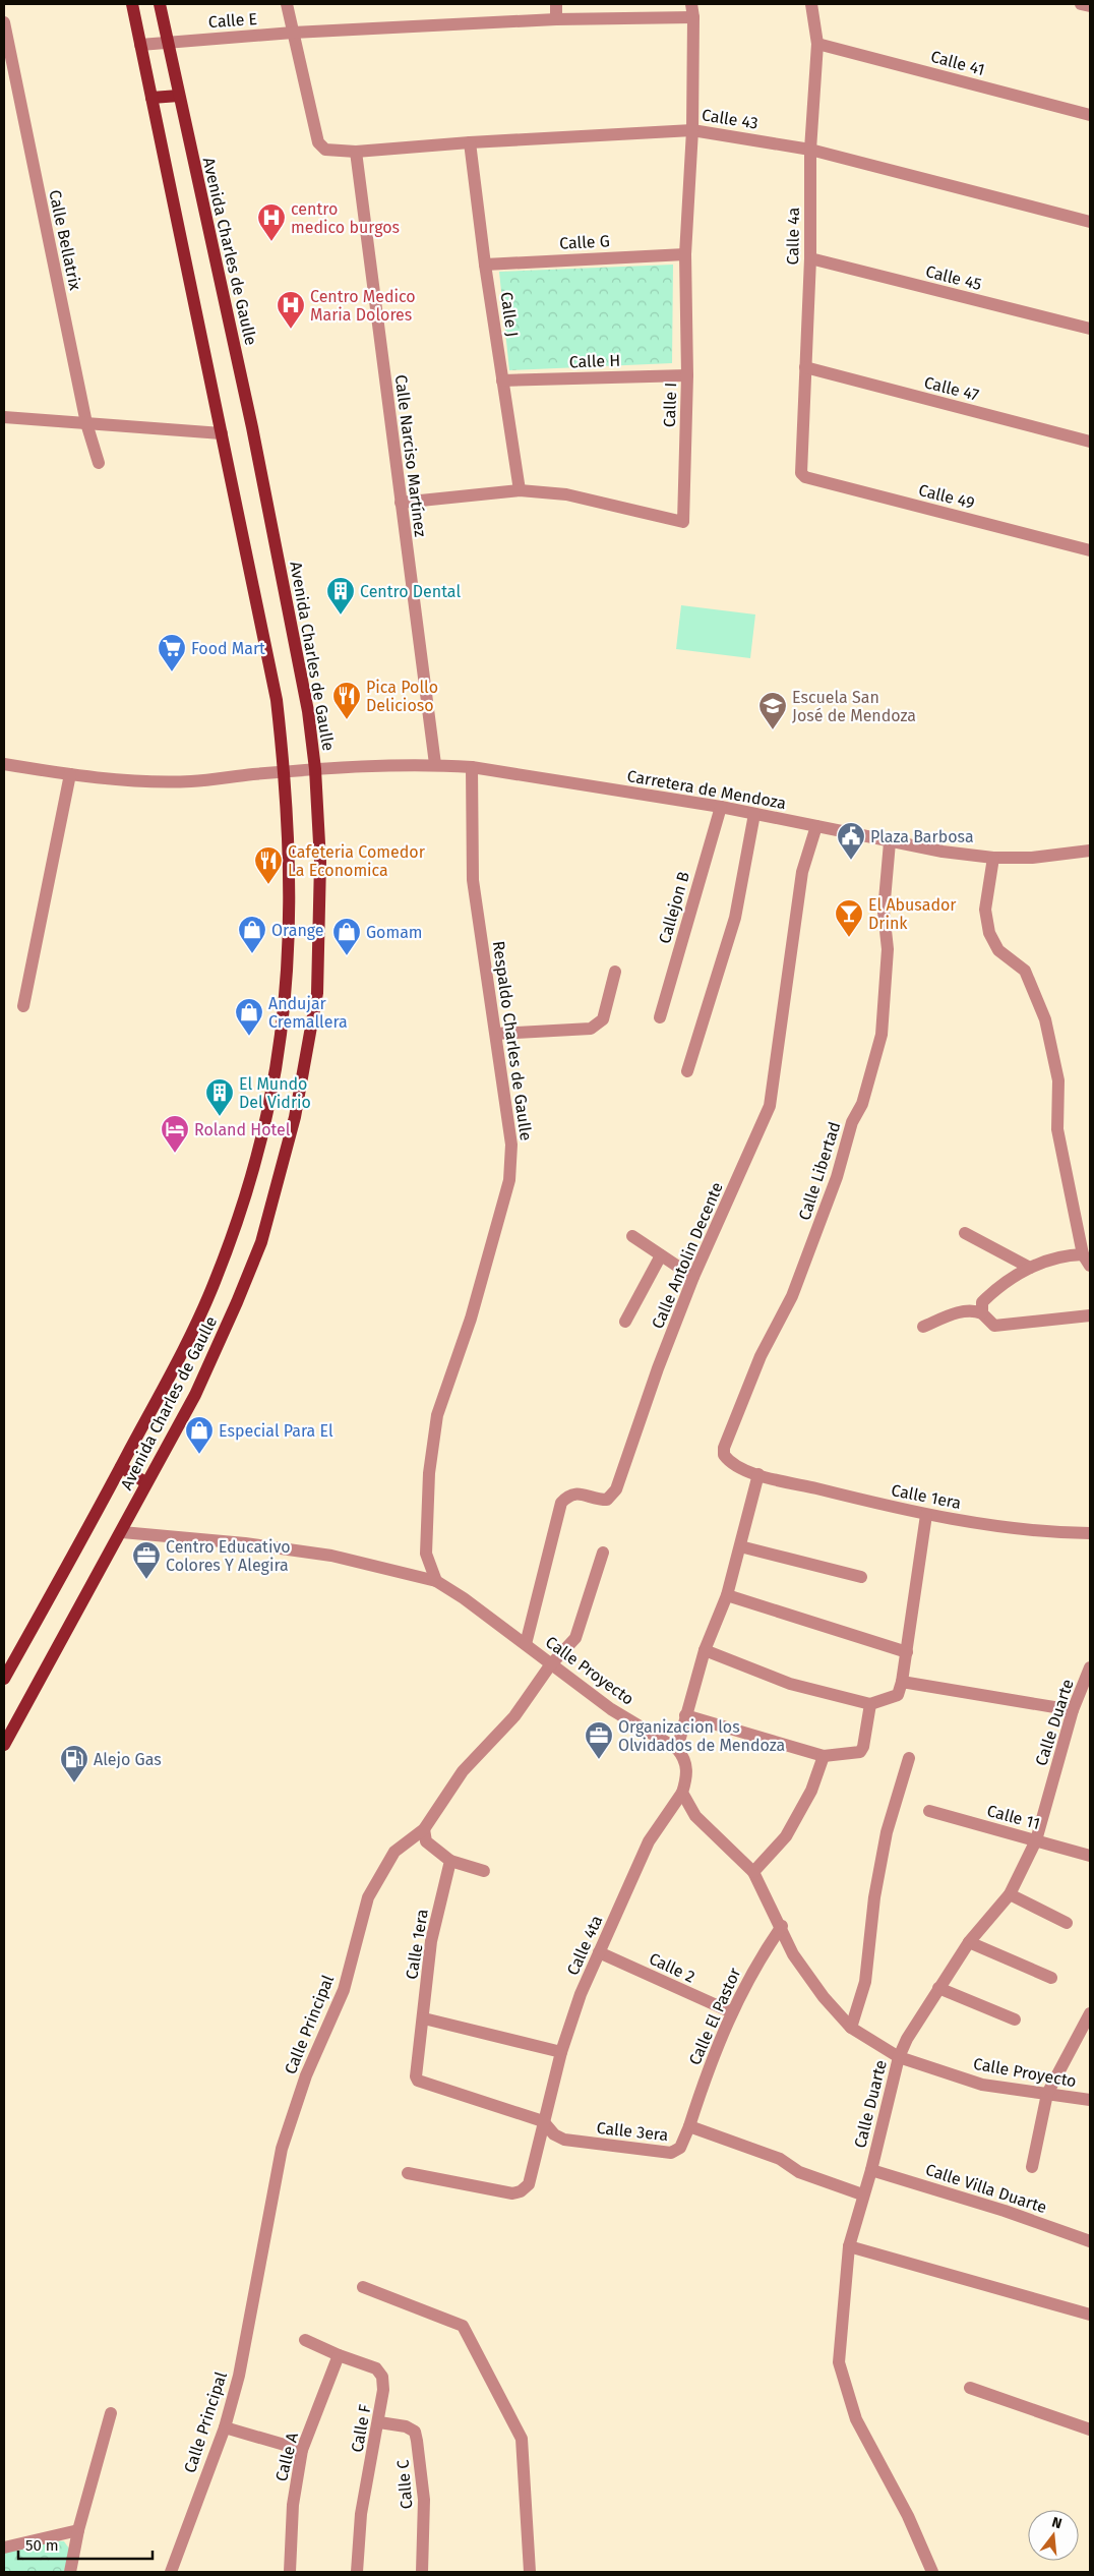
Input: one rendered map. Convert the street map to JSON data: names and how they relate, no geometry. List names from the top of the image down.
{
  "streets": {
    "main road": ["Avenida Charles de Gaulle"],
    "street": [
      "Calle E",
      "Calle 41",
      "Calle 43",
      "Calle 4a",
      "Calle Bellatrix",
      "Calle G",
      "Calle 45",
      "Calle J",
      "Calle H",
      "Calle 47",
      "Calle I",
      "Calle Narciso Martínez",
      "Calle 49",
      "Carretera de Mendoza",
      "Callejon B",
      "Respaldo Charles de Gaulle",
      "Calle Libertad",
      "Calle Antolin Decente",
      "Calle 1era",
      "Calle Proyecto",
      "Calle Duarte",
      "Calle 11",
      "Calle 4ta",
      "Calle 2",
      "Calle El Pastor",
      "Calle Principal",
      "Calle 3era",
      "Calle Villa Duarte",
      "Calle F",
      "Calle A",
      "Calle C"
    ]
  },
  "crossings": [
    ["Calle E", "Calle 43"],
    ["Calle E", "Avenida Charles de Gaulle"],
    ["Calle E", "Calle I"],
    ["Calle 41", "Calle 4a"],
    ["Calle 43", "Calle 4a"],
    ["Calle 43", "Calle J"],
    ["Calle 43", "Calle I"],
    ["Calle 43", "Calle Narciso Martínez"],
    ["Calle 4a", "Calle 45"],
    ["Calle 4a", "Calle 47"],
    ["Calle 4a", "Calle 49"],
    ["Calle G", "Calle J"],
    ["Calle G", "Calle I"],
    ["Avenida Charles de Gaulle", "Carretera de Mendoza"],
    ["Avenida Charles de Gaulle", "Calle Proyecto"],
    ["Calle J", "Calle H"],
    ["Calle J", "Calle I"],
    ["Calle H", "Calle I"],
    ["Calle I", "Calle Narciso Martínez"],
    ["Calle Narciso Martínez", "Carretera de Mendoza"],
    ["Carretera de Mendoza", "Callejon B"],
    ["Carretera de Mendoza", "Respaldo Charles de Gaulle"],
    ["Carretera de Mendoza", "Calle Libertad"],
    ["Carretera de Mendoza", "Calle Antolin Decente"],
    ["Respaldo Charles de Gaulle", "Calle Proyecto"],
    ["Calle Libertad", "Calle 1era"],
    ["Calle Antolin Decente", "Calle Proyecto"],
    ["Calle 1era", "Calle 3era"],
    ["Calle Proyecto", "Calle Duarte"],
    ["Calle Proyecto", "Calle 4ta"],
    ["Calle Proyecto", "Calle El Pastor"],
    ["Calle Proyecto", "Calle Principal"],
    ["Calle Duarte", "Calle 11"],
    ["Calle Duarte", "Calle 3era"],
    ["Calle Duarte", "Calle Villa Duarte"],
    ["Calle 4ta", "Calle 2"],
    ["Calle 4ta", "Calle 3era"],
    ["Calle 2", "Calle El Pastor"],
    ["Calle El Pastor", "Calle 3era"],
    ["Calle F", "Calle A"],
    ["Calle F", "Calle C"]
  ],
  "places": {
    "hospital": ["centro medico burgos", "Centro Medico Maria Dolores"],
    "building": ["Centro Dental", "El Mundo Del Vidrio"],
    "supermarket": ["Food Mart"],
    "restaurant": ["Pica Pollo Delicioso", "Cafeteria Comedor La Economica"],
    "school or university": ["Escuela San José de Mendoza"],
    "public building": ["Plaza Barbosa"],
    "bar": ["El Abusador Drink"],
    "shop": [
      "Orange",
      "Gomam",
      "Andujar Cremallera",
      "Especial Para El"
    ],
    "hotel": ["Roland Hotel"],
    "office": ["Centro Educativo Colores Y Alegira", "Organizacion los Olvidados de Mendoza"],
    "fuel station": ["Alejo Gas"]
  },
  "scale_bar": "50 m",
  "north": "top"
}
